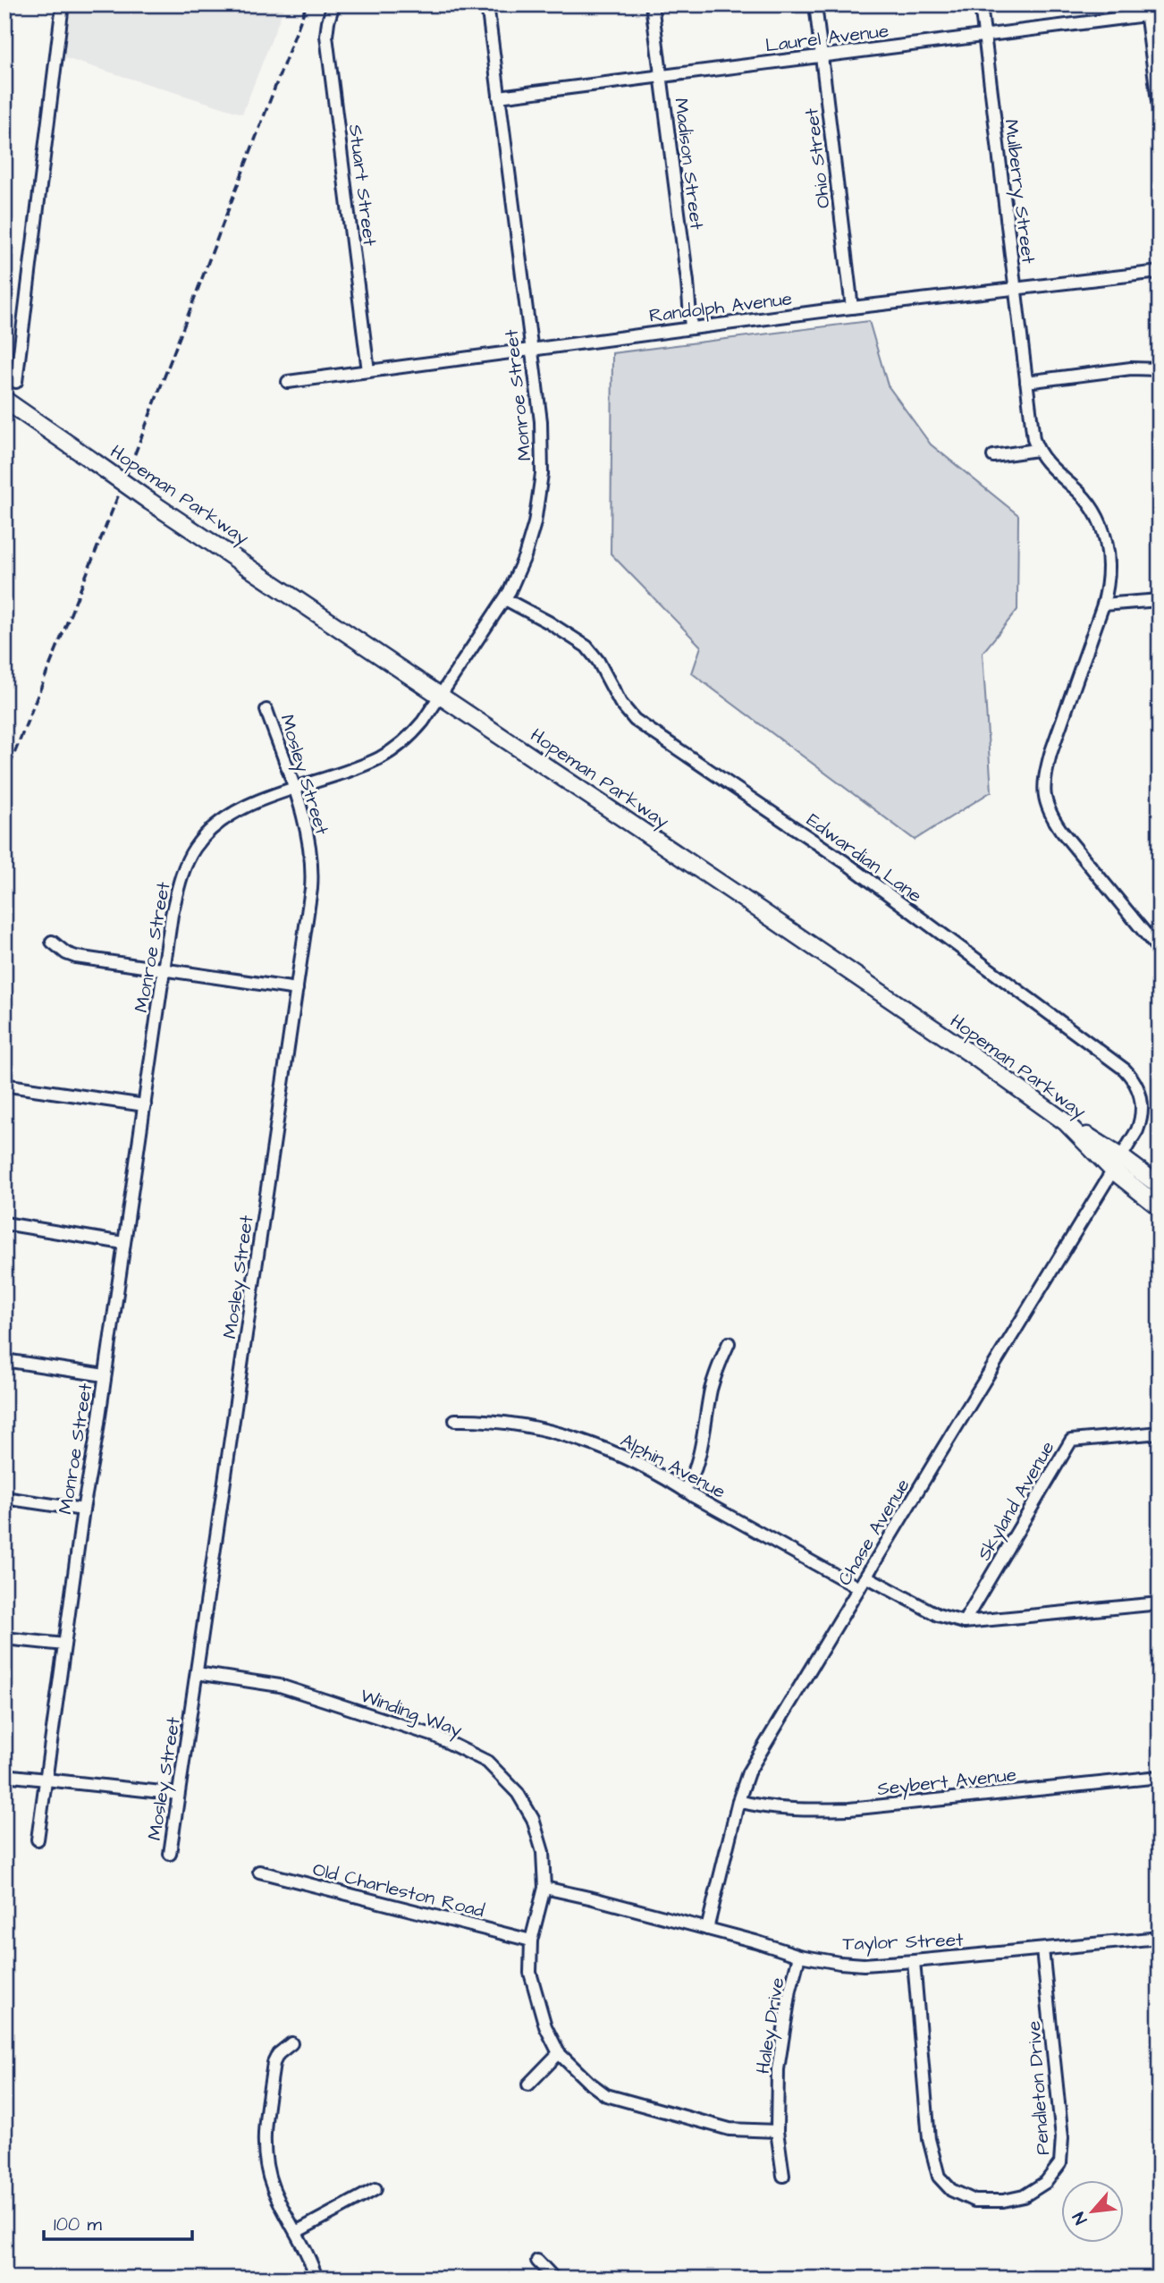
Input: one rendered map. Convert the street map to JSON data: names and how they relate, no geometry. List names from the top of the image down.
{
  "streets": {
    "main road": ["Hopeman Parkway"],
    "street": [
      "Laurel Avenue",
      "Ohio Street",
      "Madison Street",
      "Stuart Street",
      "Mulberry Street",
      "Randolph Avenue",
      "Monroe Street",
      "Mosley Street",
      "Edwardian Lane",
      "Alphin Avenue",
      "Skyland Avenue",
      "Chase Avenue",
      "Winding Way",
      "Seybert Avenue",
      "Old Charleston Road",
      "Taylor Street",
      "Haley Drive",
      "Pendleton Drive"
    ]
  },
  "crossings": [
    ["Laurel Avenue", "Ohio Street"],
    ["Laurel Avenue", "Madison Street"],
    ["Laurel Avenue", "Mulberry Street"],
    ["Laurel Avenue", "Monroe Street"],
    ["Ohio Street", "Randolph Avenue"],
    ["Madison Street", "Randolph Avenue"],
    ["Stuart Street", "Randolph Avenue"],
    ["Mulberry Street", "Randolph Avenue"],
    ["Randolph Avenue", "Monroe Street"],
    ["Monroe Street", "Hopeman Parkway"],
    ["Monroe Street", "Mosley Street"],
    ["Monroe Street", "Edwardian Lane"],
    ["Hopeman Parkway", "Edwardian Lane"],
    ["Hopeman Parkway", "Chase Avenue"],
    ["Mosley Street", "Winding Way"],
    ["Edwardian Lane", "Chase Avenue"],
    ["Alphin Avenue", "Chase Avenue"],
    ["Chase Avenue", "Seybert Avenue"],
    ["Chase Avenue", "Taylor Street"],
    ["Winding Way", "Old Charleston Road"],
    ["Winding Way", "Taylor Street"],
    ["Winding Way", "Haley Drive"],
    ["Taylor Street", "Haley Drive"],
    ["Taylor Street", "Pendleton Drive"]
  ],
  "scale_bar": "100 m",
  "north": "bottom left"
}
